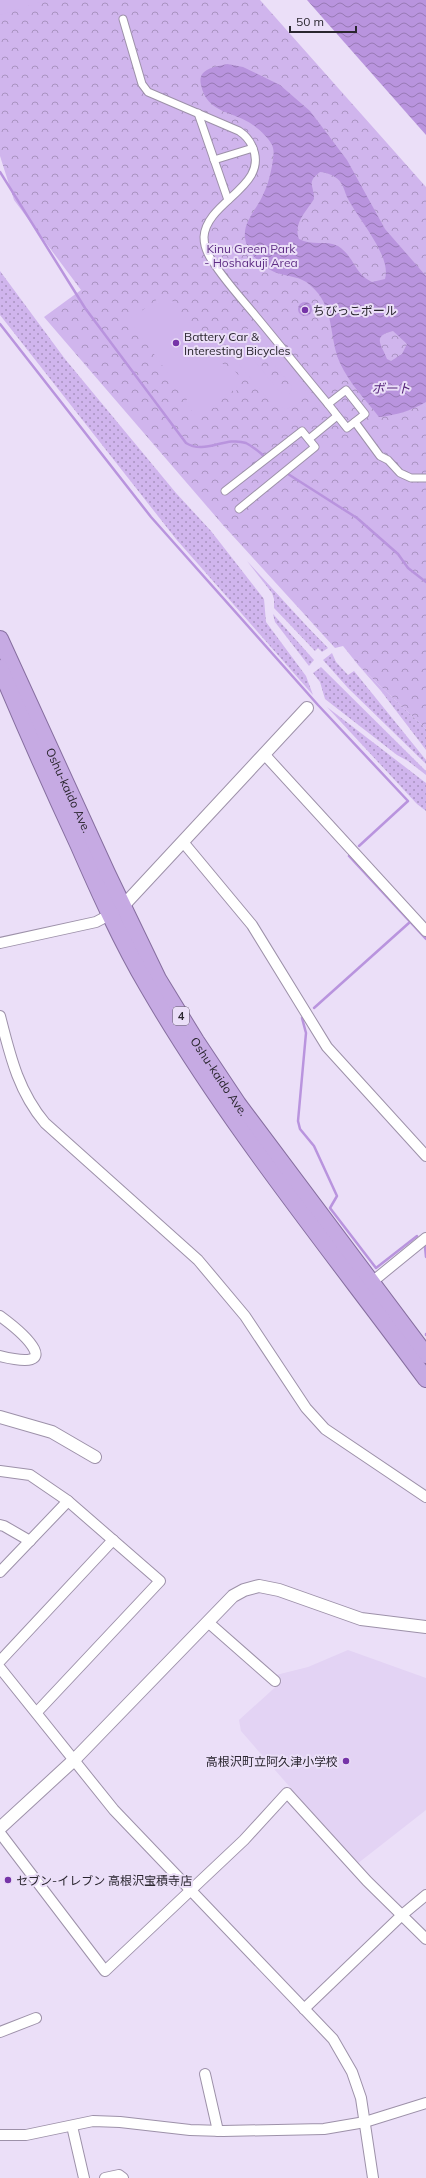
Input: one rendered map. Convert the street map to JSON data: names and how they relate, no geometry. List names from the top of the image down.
{
  "streets": {
    "highway": ["Oshu-kaido Ave.", "4"]
  },
  "water": ["ボート"],
  "parks": ["Kinu Green Park - Hoshakuji Area"],
  "places": [
    "ちびっこポール",
    "Battery Car & Interesting Bicycles",
    "高根沢町立阿久津小学校",
    "セブン-イレブン 高根沢宝積寺店"
  ],
  "scale_bar": "50 m"
}
